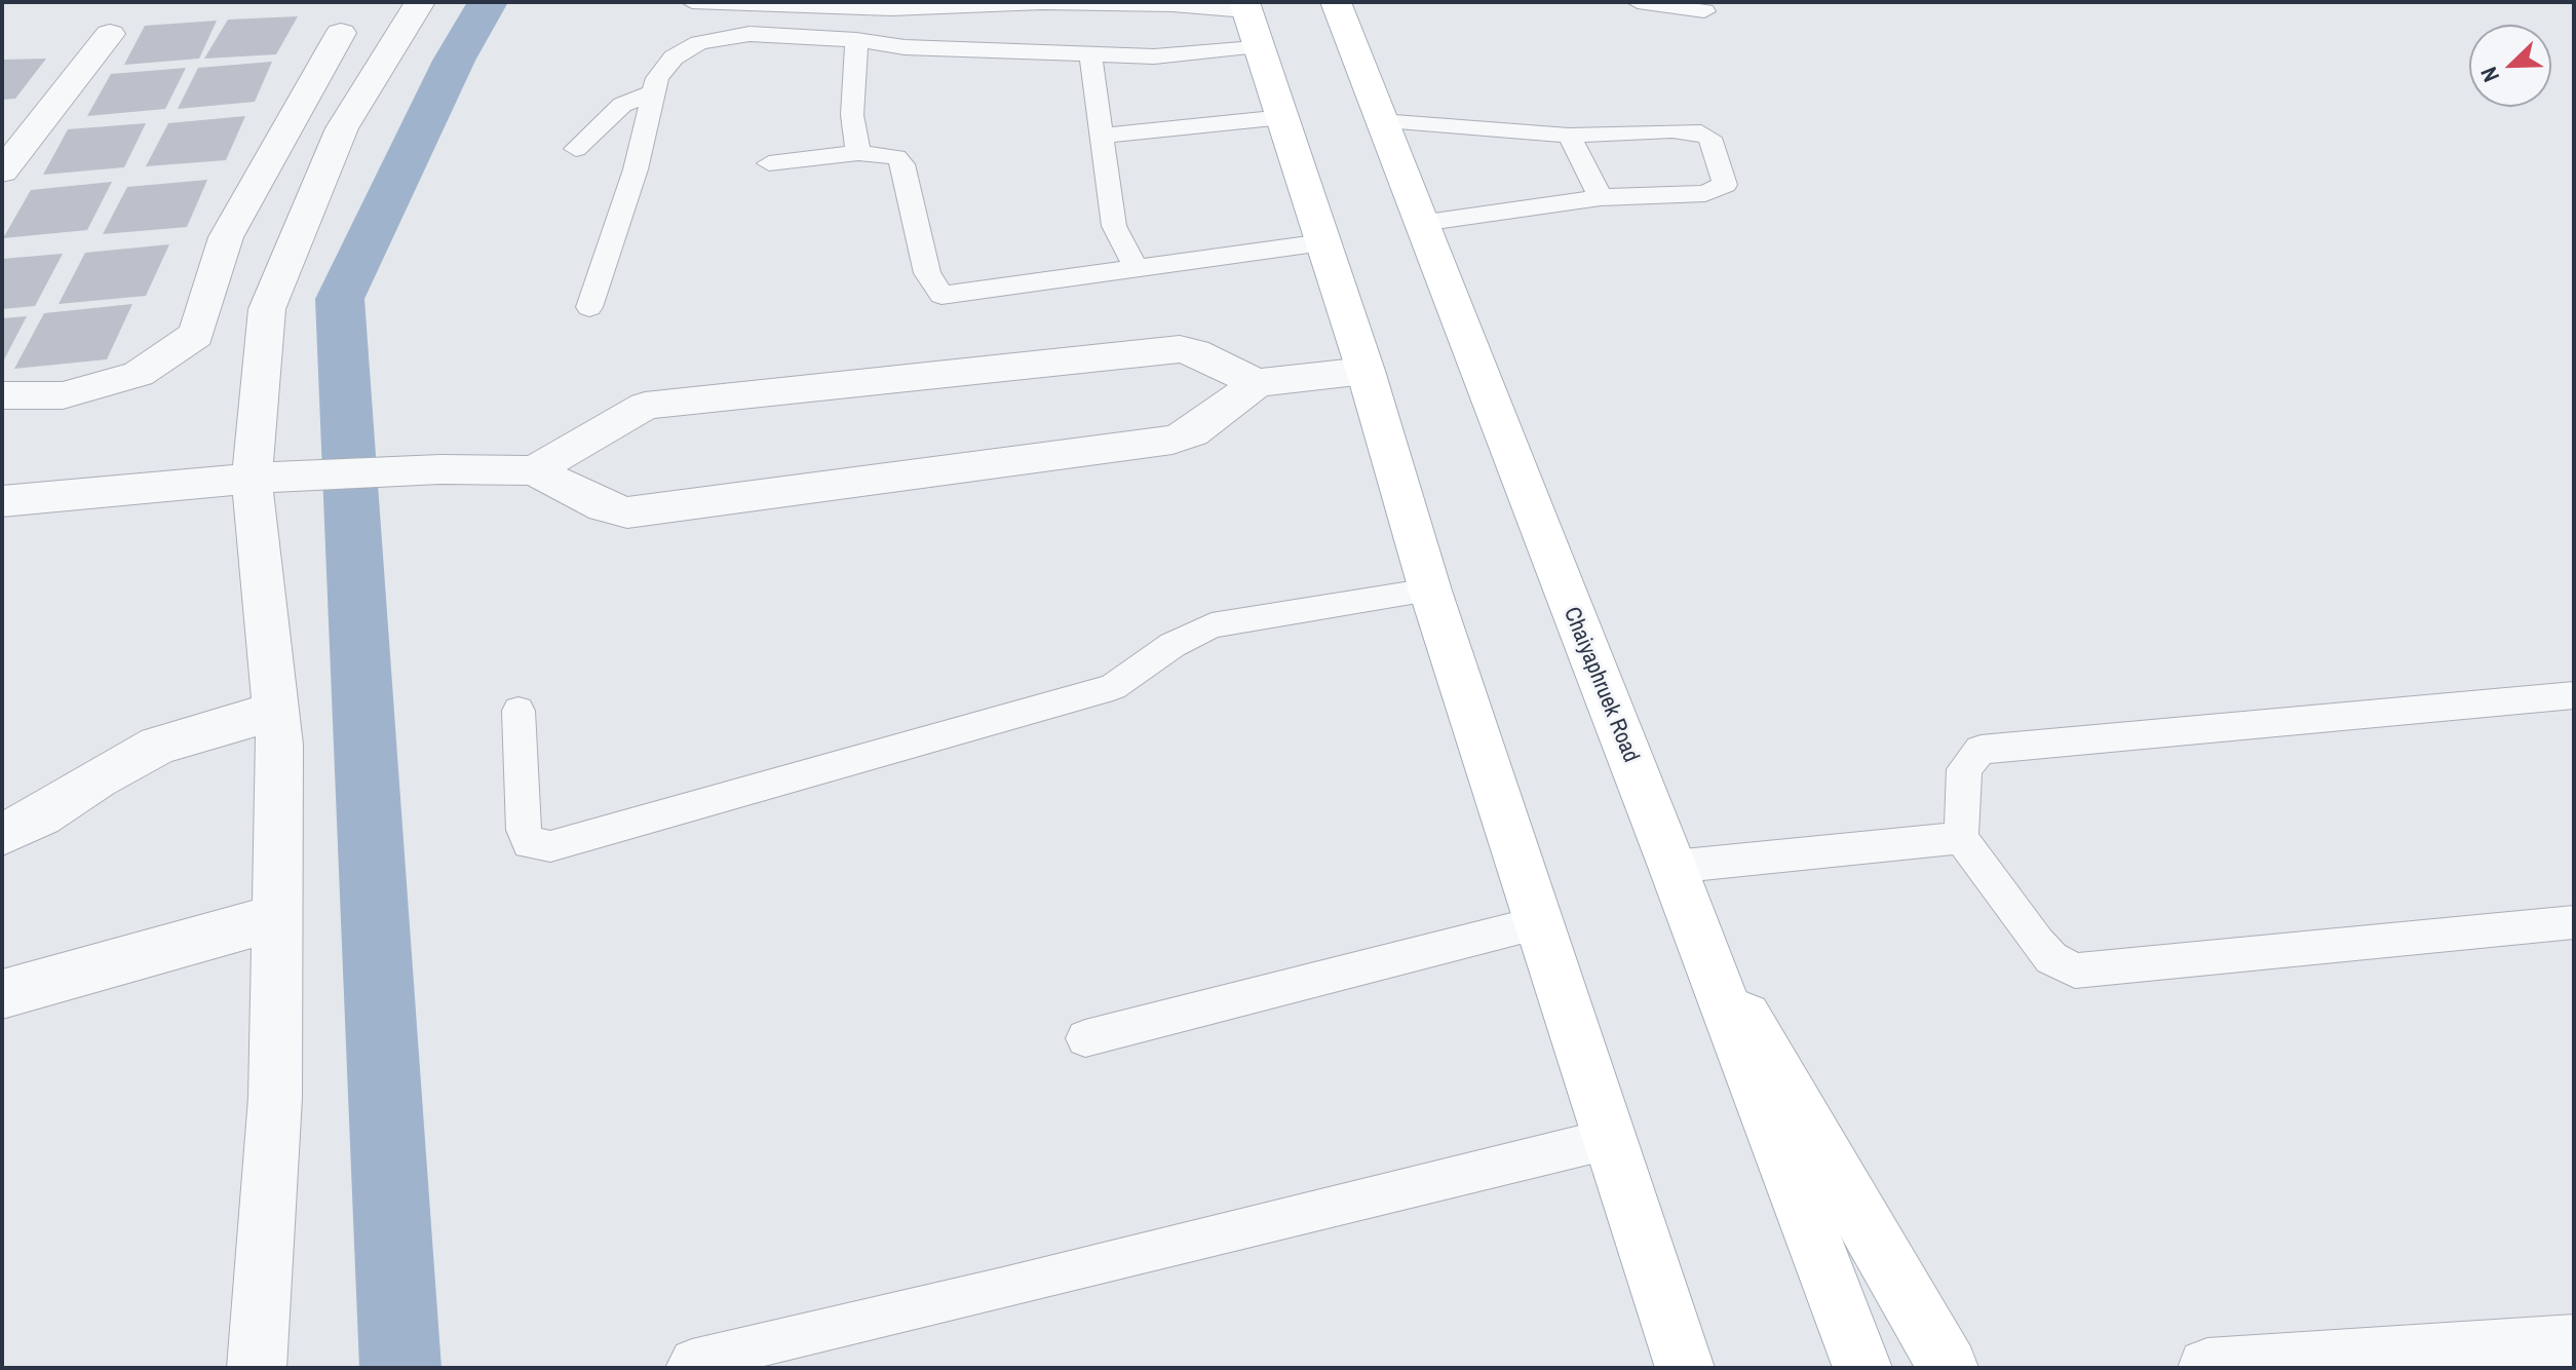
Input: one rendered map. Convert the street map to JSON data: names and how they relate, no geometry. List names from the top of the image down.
{
  "streets": {
    "main road": ["Chaiyaphruek Road"]
  },
  "north": "bottom left"
}
